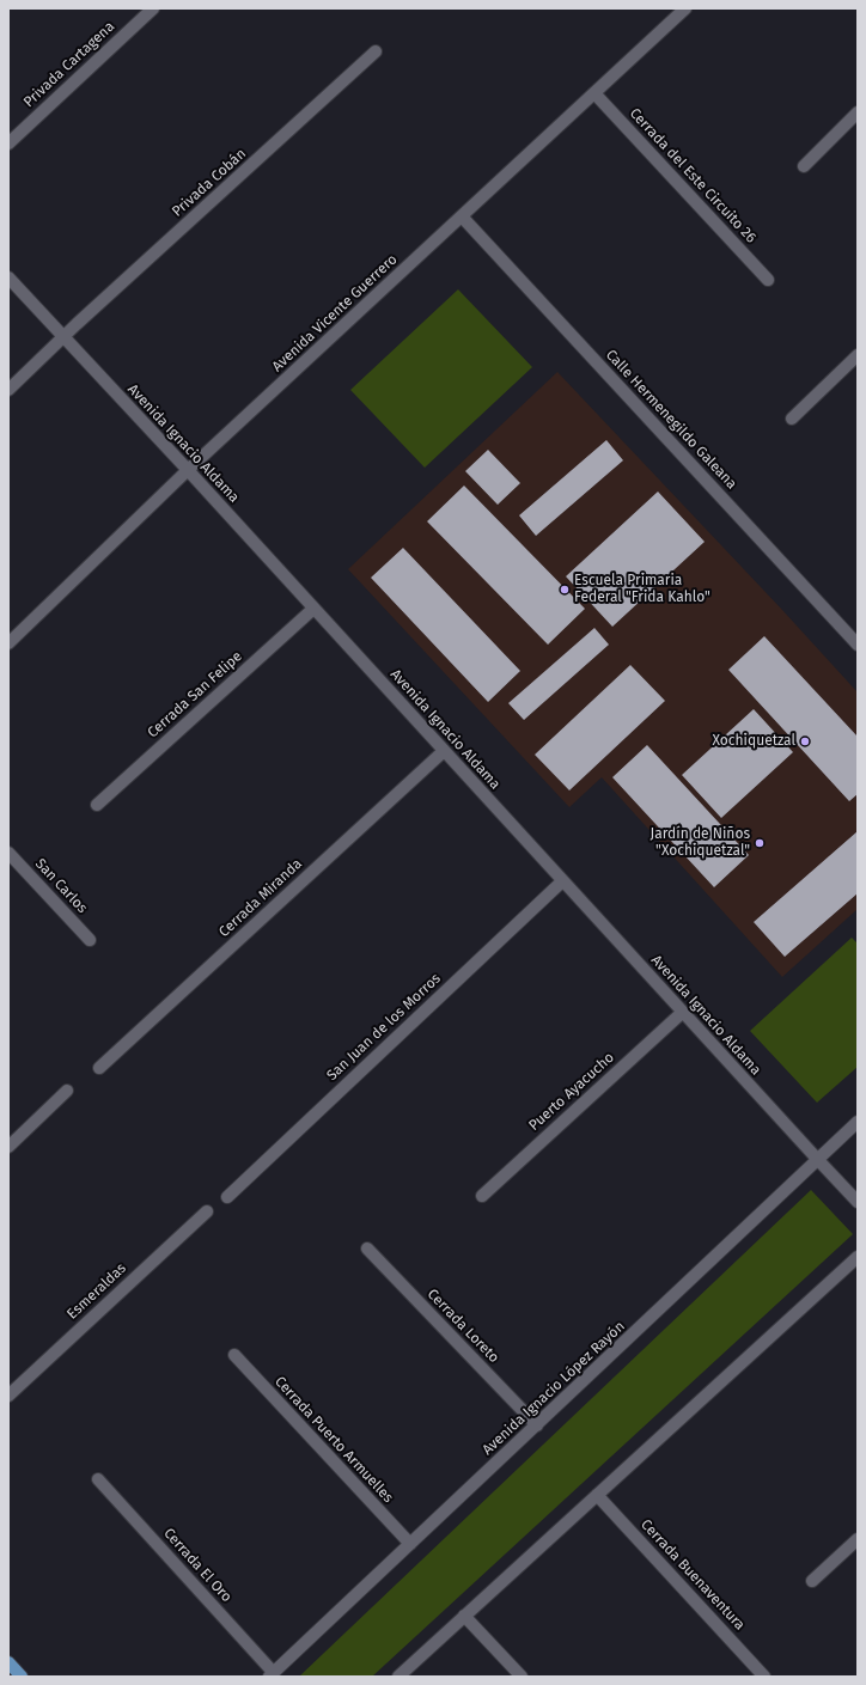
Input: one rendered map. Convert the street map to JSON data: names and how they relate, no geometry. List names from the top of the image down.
{
  "streets": {
    "street": [
      "Privada Cartagena",
      "Cerrada del Este Circuito 26",
      "Privada Cobán",
      "Avenida Vicente Guerrero",
      "Calle Hermenegildo Galeana",
      "Avenida Ignacio Aldama",
      "Cerrada San Felipe",
      "San Carlos",
      "Cerrada Miranda",
      "San Juan de los Morros",
      "Puerto Ayacucho",
      "Esmeraldas",
      "Cerrada Loreto",
      "Avenida Ignacio López Rayón",
      "Cerrada Puerto Armuelles",
      "Cerrada El Oro",
      "Cerrada Buenaventura"
    ]
  },
  "crossings": [
    ["Cerrada del Este Circuito 26", "Avenida Vicente Guerrero"],
    ["Privada Cobán", "Avenida Ignacio Aldama"],
    ["Avenida Vicente Guerrero", "Calle Hermenegildo Galeana"],
    ["Avenida Vicente Guerrero", "Avenida Ignacio Aldama"],
    ["Avenida Ignacio Aldama", "Cerrada San Felipe"],
    ["Avenida Ignacio Aldama", "Cerrada Miranda"],
    ["Avenida Ignacio Aldama", "San Juan de los Morros"],
    ["Avenida Ignacio Aldama", "Puerto Ayacucho"],
    ["Avenida Ignacio Aldama", "Avenida Ignacio López Rayón"],
    ["Cerrada Loreto", "Avenida Ignacio López Rayón"],
    ["Avenida Ignacio López Rayón", "Cerrada Puerto Armuelles"],
    ["Avenida Ignacio López Rayón", "Cerrada El Oro"]
  ],
  "places": ["Escuela Primaria Federal \"Frida Kahlo\"", "Xochiquetzal", "Jardín de Niños \"Xochiquetzal\""]
}
